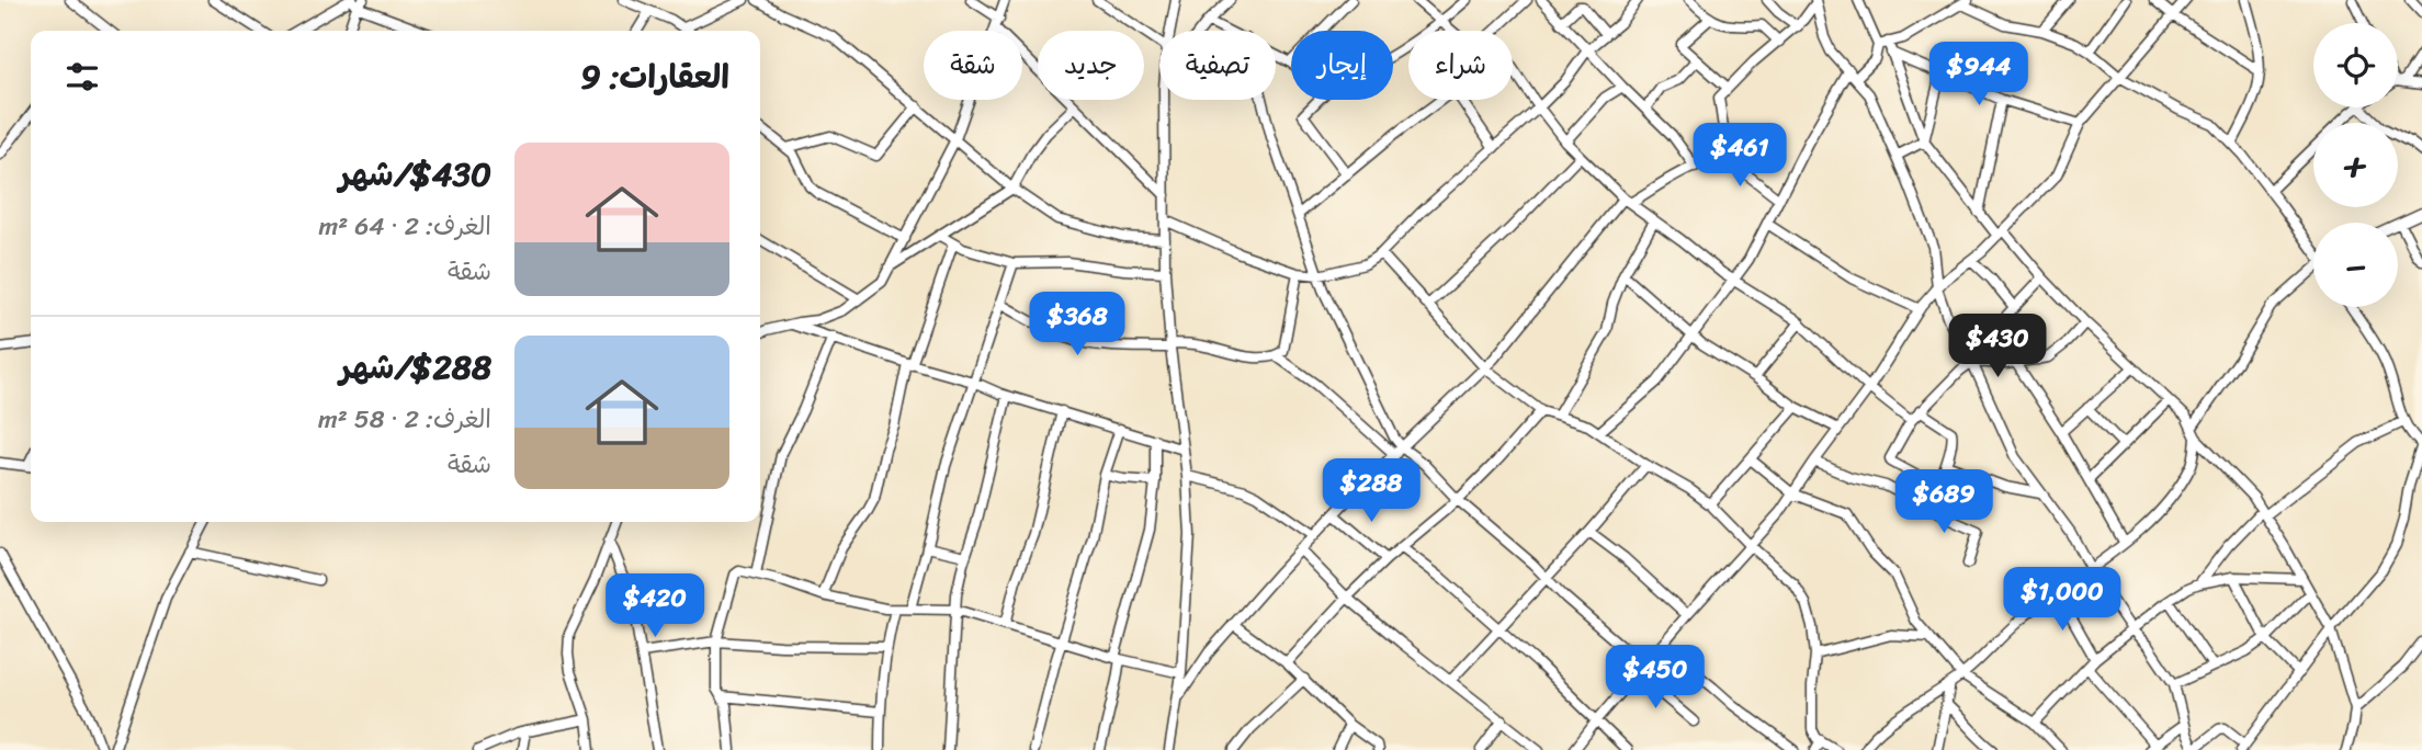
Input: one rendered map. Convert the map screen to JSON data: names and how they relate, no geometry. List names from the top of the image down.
{
  "page": {
    "map_buttons": ["+", "−"],
    "chip": [
      "شراء",
      "إيجار",
      "تصفية",
      "جديد",
      "شقة"
    ],
    "heading": "العقارات: 9",
    "price": [
      "$944",
      "$461",
      "$368",
      "$430",
      "$288",
      "$689",
      "$1,000",
      "$420",
      "$450"
    ],
    "list": [
      {
        "name": "$430/شهر",
        "note": "الغرف: 2 · 64 m² · شقة"
      },
      {
        "name": "$288/شهر",
        "note": "الغرف: 2 · 58 m² · شقة"
      }
    ]
  }
}
